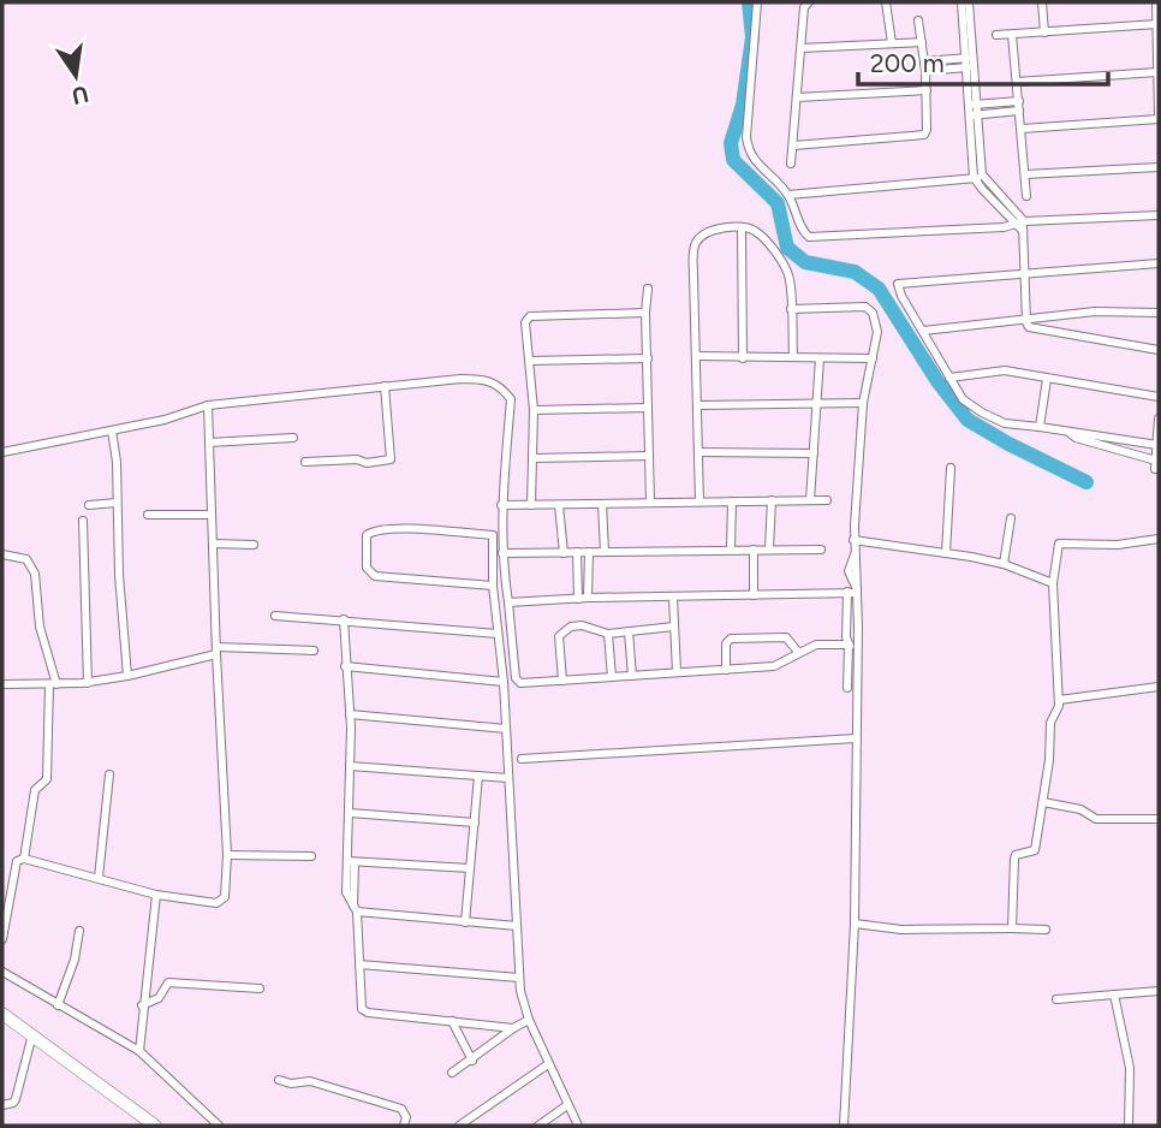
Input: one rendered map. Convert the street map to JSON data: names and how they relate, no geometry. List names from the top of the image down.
{
  "scale_bar": "200 m",
  "north": "bottom"
}
